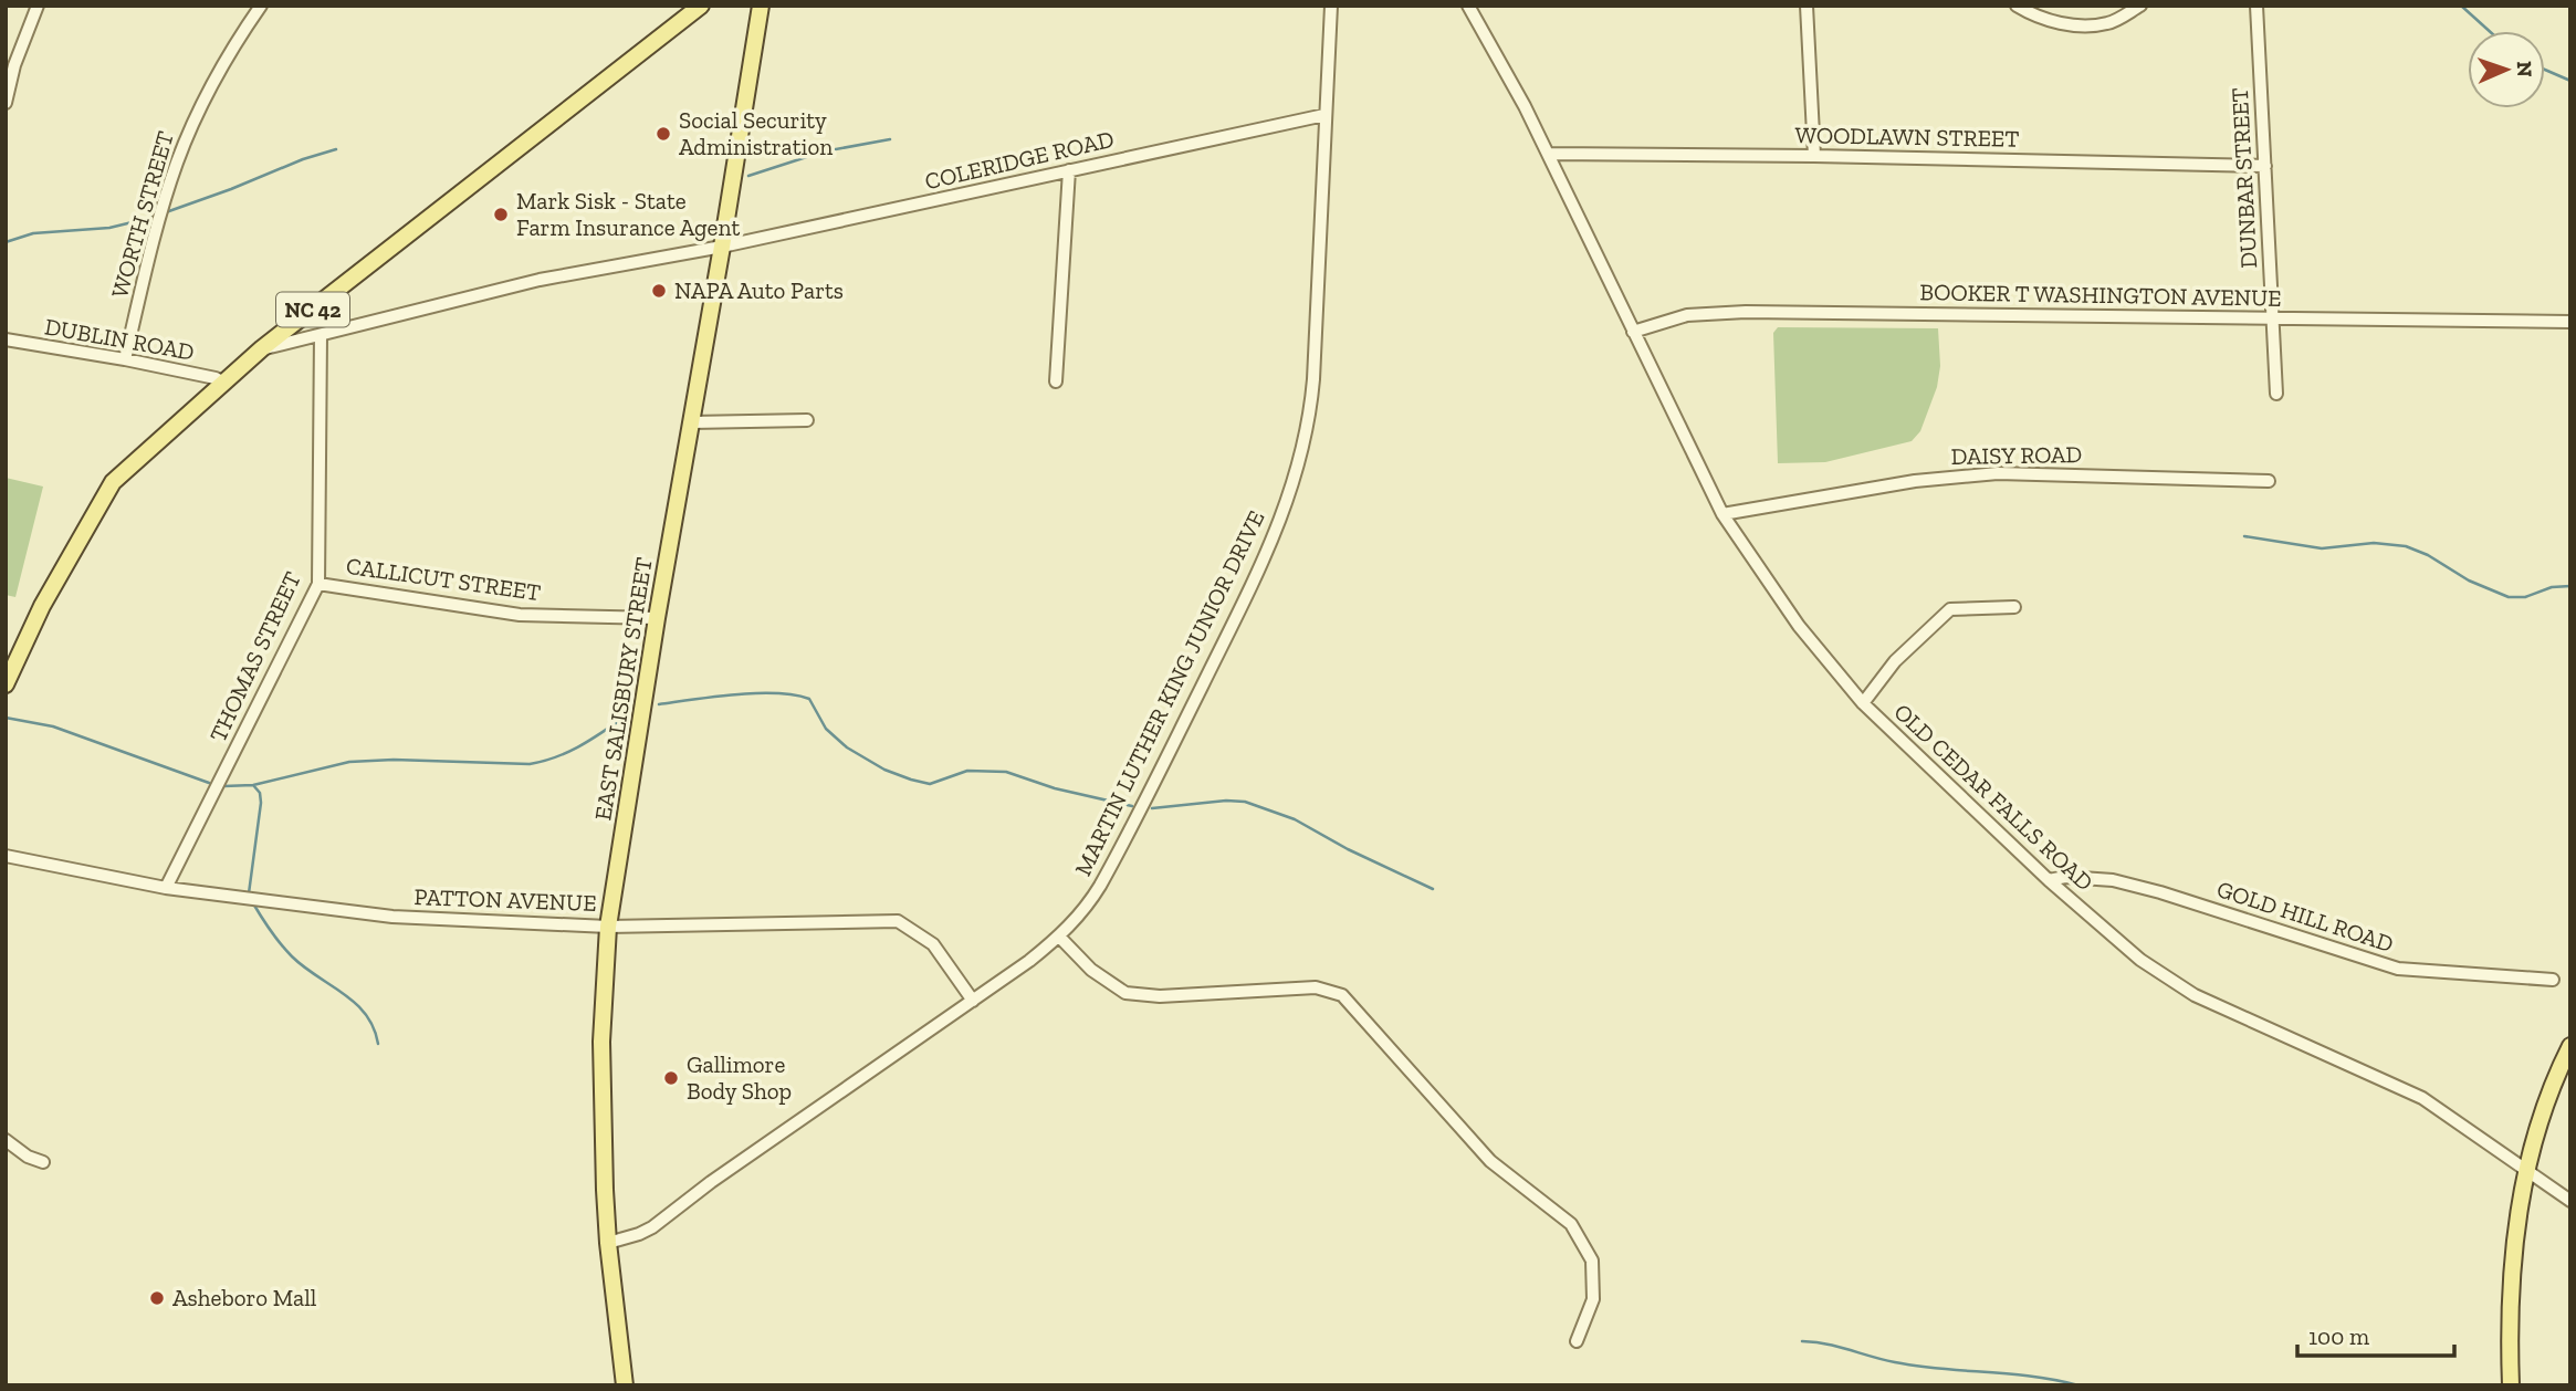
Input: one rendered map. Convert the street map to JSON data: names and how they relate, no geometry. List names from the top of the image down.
{
  "streets": {
    "main road": ["NC 42", "EAST SALISBURY STREET"],
    "street": [
      "WOODLAWN STREET",
      "COLERIDGE ROAD",
      "DUNBAR STREET",
      "WORTH STREET",
      "BOOKER T WASHINGTON AVENUE",
      "DUBLIN ROAD",
      "DAISY ROAD",
      "CALLICUT STREET",
      "THOMAS STREET",
      "MARTIN LUTHER KING JUNIOR DRIVE",
      "OLD CEDAR FALLS ROAD",
      "PATTON AVENUE",
      "GOLD HILL ROAD"
    ]
  },
  "crossings": [
    ["WOODLAWN STREET", "DUNBAR STREET"],
    ["WOODLAWN STREET", "OLD CEDAR FALLS ROAD"],
    ["COLERIDGE ROAD", "NC 42"],
    ["COLERIDGE ROAD", "THOMAS STREET"],
    ["COLERIDGE ROAD", "EAST SALISBURY STREET"],
    ["COLERIDGE ROAD", "MARTIN LUTHER KING JUNIOR DRIVE"],
    ["DUNBAR STREET", "BOOKER T WASHINGTON AVENUE"],
    ["WORTH STREET", "DUBLIN ROAD"],
    ["BOOKER T WASHINGTON AVENUE", "OLD CEDAR FALLS ROAD"],
    ["NC 42", "DUBLIN ROAD"],
    ["DAISY ROAD", "OLD CEDAR FALLS ROAD"],
    ["CALLICUT STREET", "THOMAS STREET"],
    ["CALLICUT STREET", "EAST SALISBURY STREET"],
    ["THOMAS STREET", "PATTON AVENUE"],
    ["EAST SALISBURY STREET", "MARTIN LUTHER KING JUNIOR DRIVE"],
    ["EAST SALISBURY STREET", "PATTON AVENUE"],
    ["MARTIN LUTHER KING JUNIOR DRIVE", "PATTON AVENUE"],
    ["OLD CEDAR FALLS ROAD", "GOLD HILL ROAD"]
  ],
  "places": [
    "Social Security Administration",
    "Mark Sisk - State Farm Insurance Agent",
    "NAPA Auto Parts",
    "Gallimore Body Shop",
    "Asheboro Mall"
  ],
  "scale_bar": "100 m",
  "north": "right"
}
